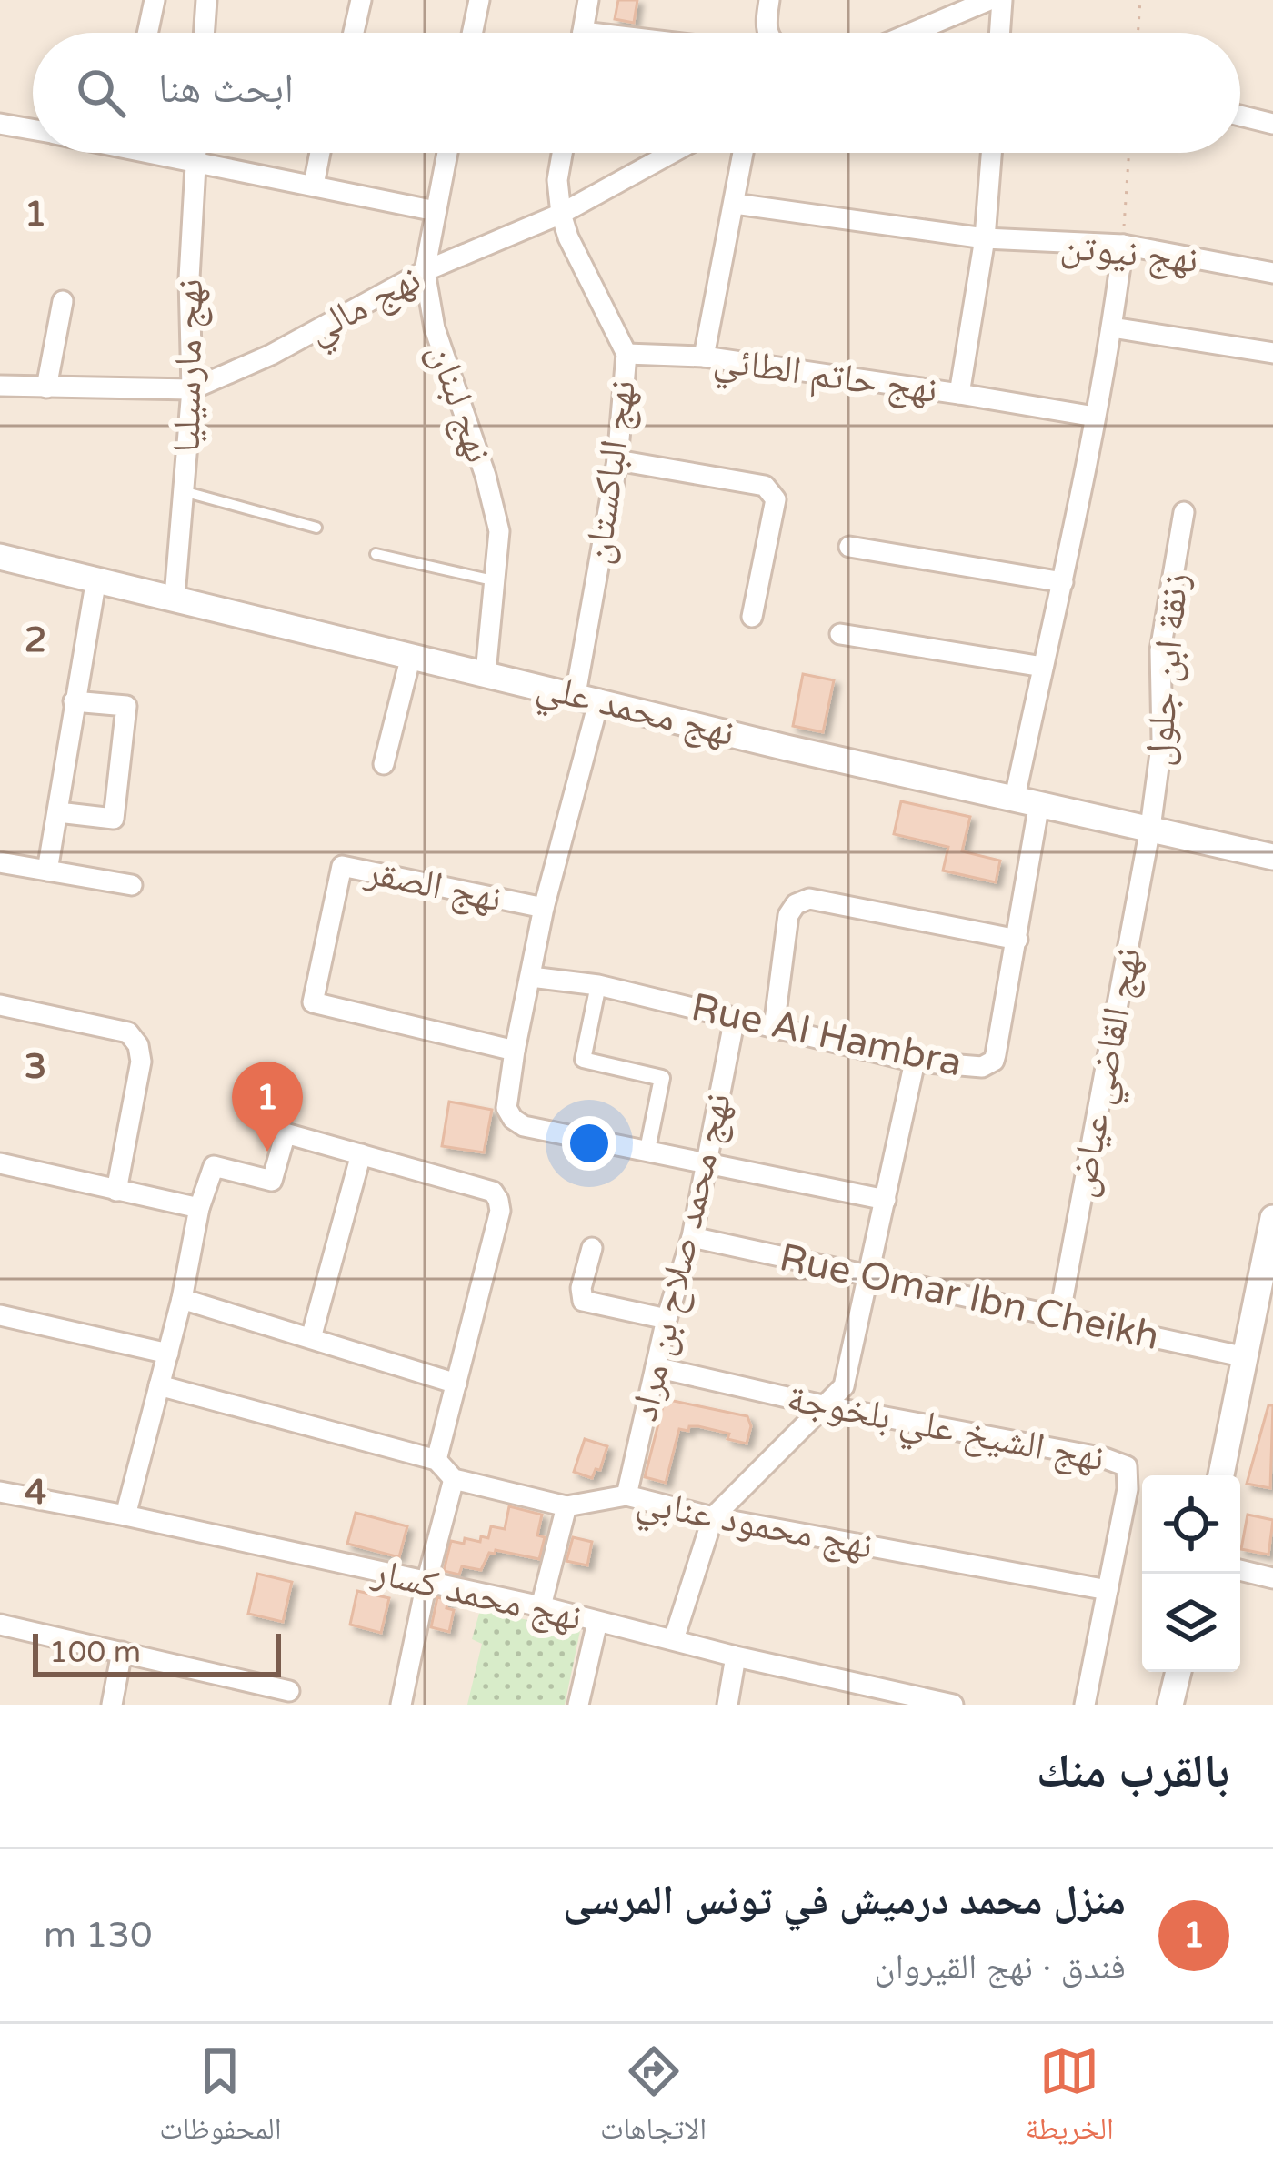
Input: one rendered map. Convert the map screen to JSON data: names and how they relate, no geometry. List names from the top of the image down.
{
  "streets": {
    "street": [
      "نهج نيوتن",
      "نهج مالي",
      "نهج مارسيليا",
      "نهج حاتم الطائي",
      "نهج لبنان",
      "نهج الباكستان",
      "زنقة ابن جلول",
      "نهج محمد علي",
      "نهج الصقر",
      "Rue Al Hambra",
      "نهج القاضي عياض",
      "نهج محمد صلاح بن مراد",
      "Rue Omar Ibn Cheikh",
      "نهج الشيخ علي بلخوجة",
      "نهج محمود عنابي",
      "نهج محمد كسار"
    ]
  },
  "crossings": [
    ["نهج نيوتن", "نهج حاتم الطائي"],
    ["نهج نيوتن", "Rue Al Hambra"],
    ["نهج مالي", "نهج مارسيليا"],
    ["نهج مالي", "نهج لبنان"],
    ["نهج مالي", "نهج الباكستان"],
    ["نهج مارسيليا", "نهج محمد علي"],
    ["نهج حاتم الطائي", "نهج الباكستان"],
    ["نهج لبنان", "نهج محمد علي"],
    ["نهج الباكستان", "نهج محمد علي"],
    ["نهج الباكستان", "نهج الصقر"],
    ["نهج الباكستان", "Rue Al Hambra"],
    ["زنقة ابن جلول", "نهج محمد علي"],
    ["زنقة ابن جلول", "نهج القاضي عياض"],
    ["نهج محمد علي", "Rue Al Hambra"],
    ["نهج محمد علي", "نهج القاضي عياض"],
    ["Rue Al Hambra", "نهج محمد صلاح بن مراد"],
    ["نهج القاضي عياض", "Rue Omar Ibn Cheikh"],
    ["نهج محمد صلاح بن مراد", "Rue Omar Ibn Cheikh"],
    ["نهج محمد صلاح بن مراد", "نهج الشيخ علي بلخوجة"],
    ["نهج محمد صلاح بن مراد", "نهج محمود عنابي"],
    ["نهج الشيخ علي بلخوجة", "نهج محمود عنابي"]
  ],
  "scale_bar": "100 m",
  "page": {
    "search": "ابحث هنا",
    "pins": "1",
    "scale": "100 m",
    "heading": "بالقرب منك",
    "list": [
      {
        "mark": "1",
        "name": "منزل محمد درميش في تونس المرسى",
        "note": "فندق · نهج القيروان",
        "value": "130 m"
      }
    ],
    "nav": ["الخريطة", "الاتجاهات", "المحفوظات"]
  },
  "grid": {
    "rows": [
      "1",
      "2",
      "3",
      "4"
    ]
  }
}
